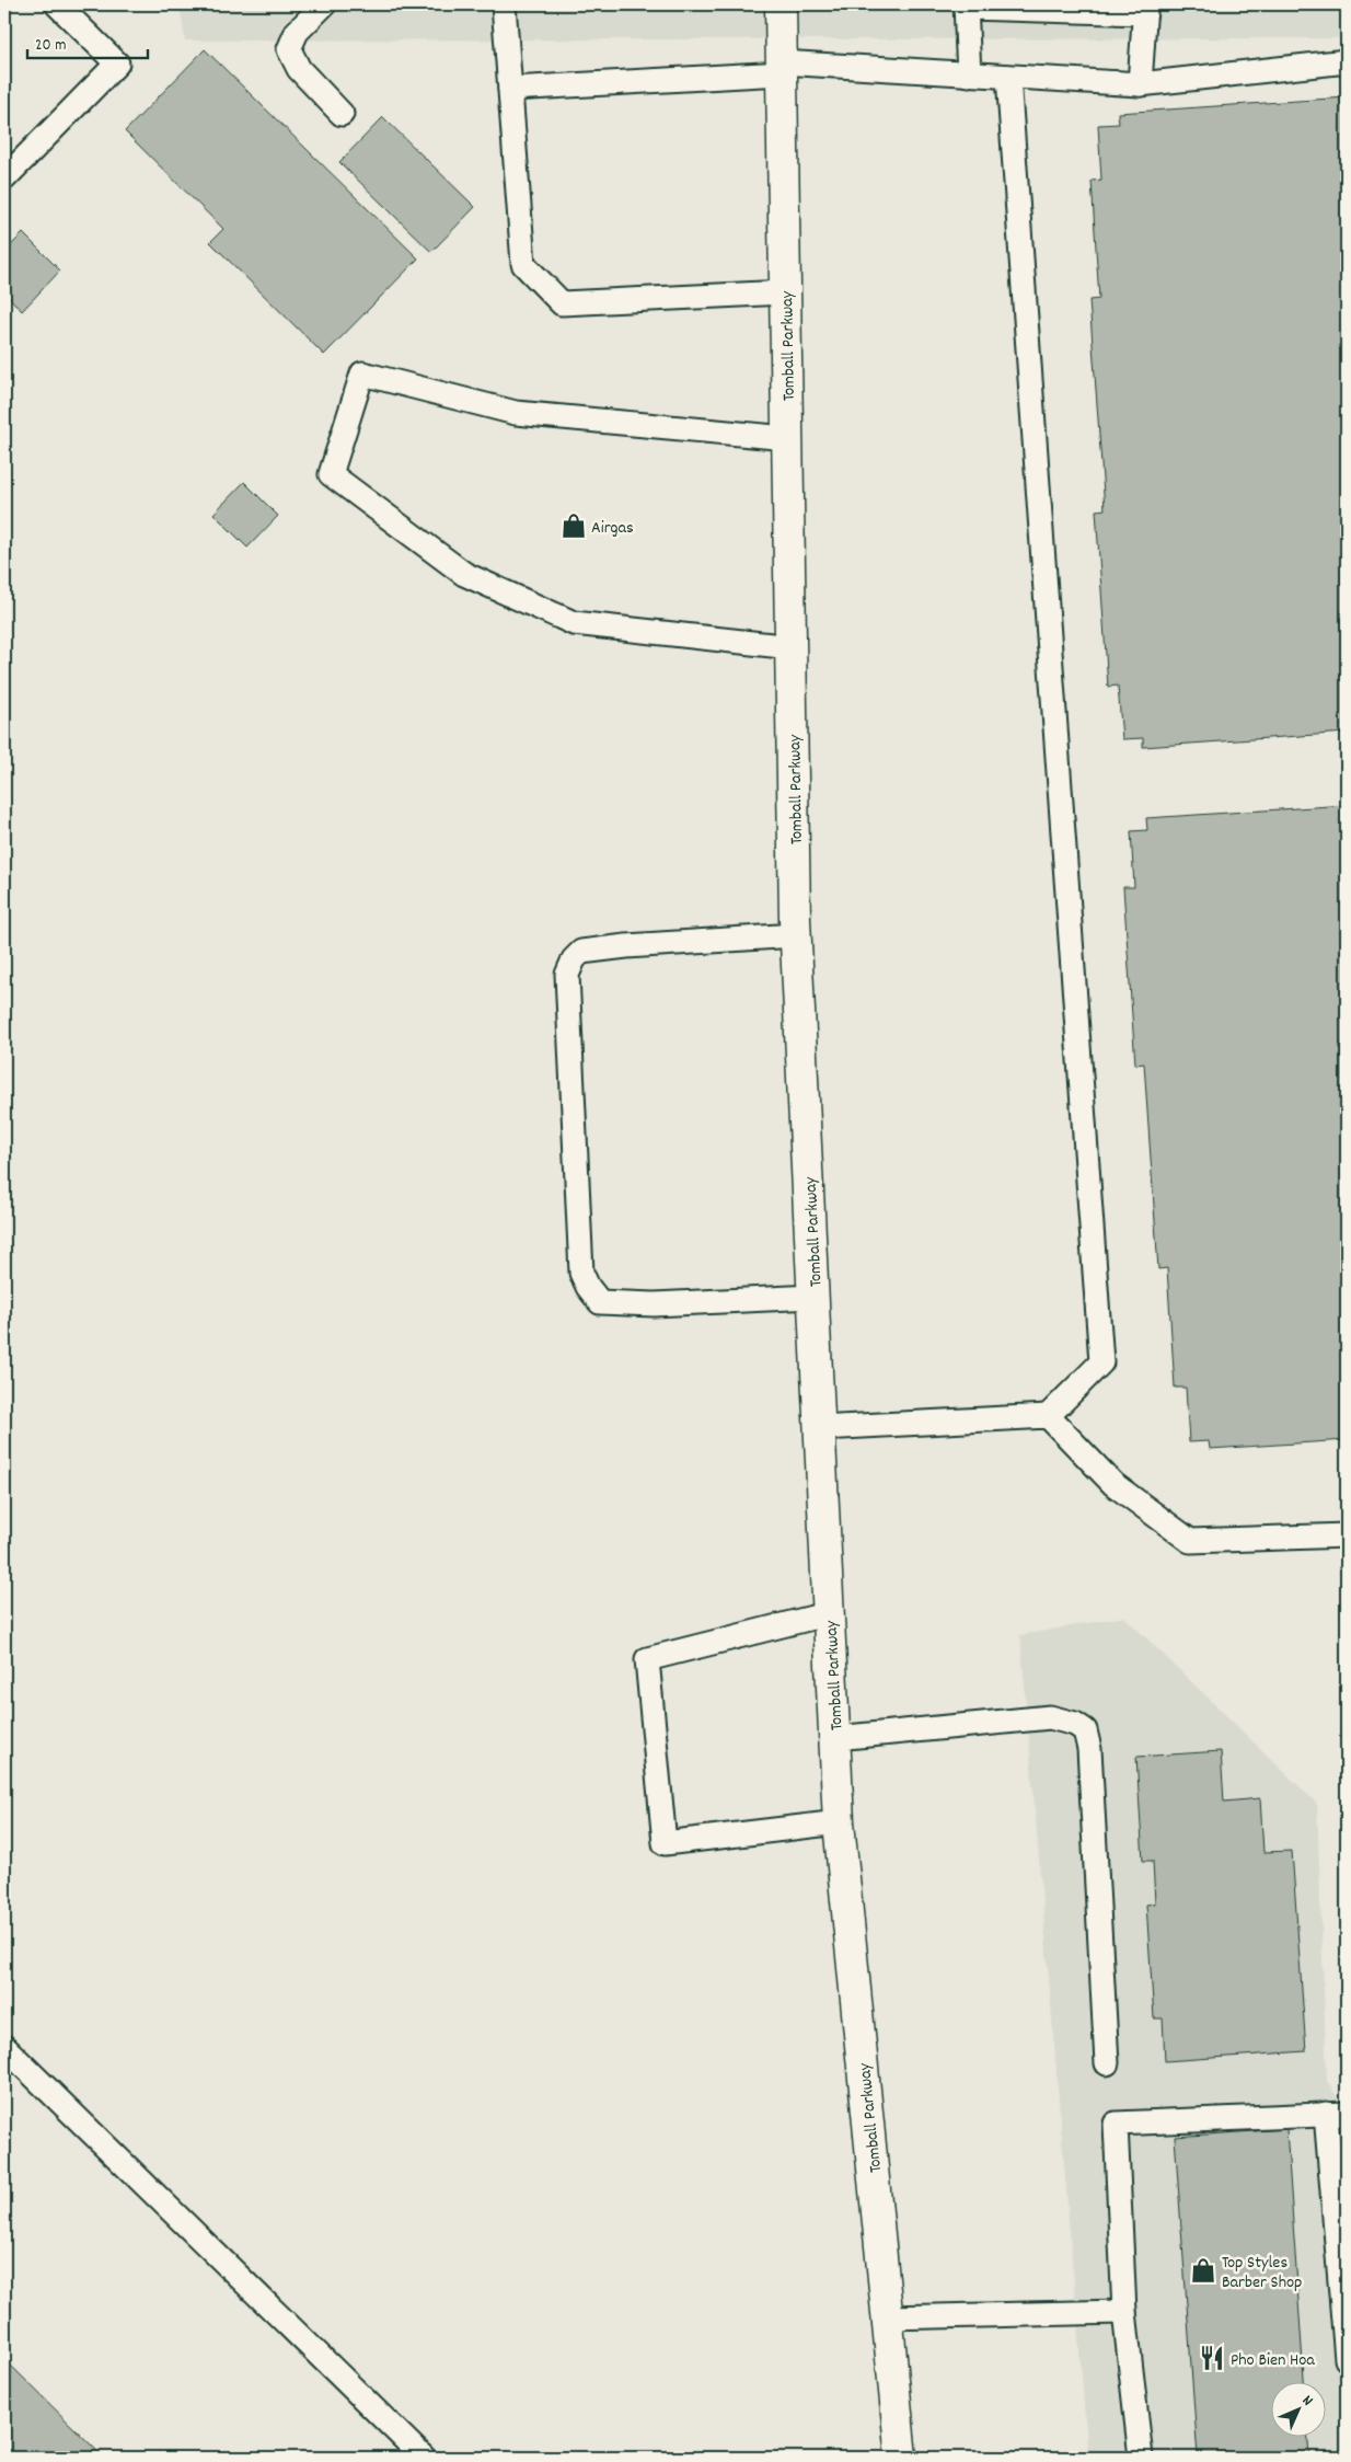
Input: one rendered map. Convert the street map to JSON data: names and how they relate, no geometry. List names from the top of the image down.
{
  "streets": {
    "main road": ["Tomball Parkway"]
  },
  "places": {
    "shop": ["Airgas", "Top Styles Barber Shop"],
    "restaurant": ["Pho Bien Hoa"]
  },
  "scale_bar": "20 m",
  "north": "top right"
}
